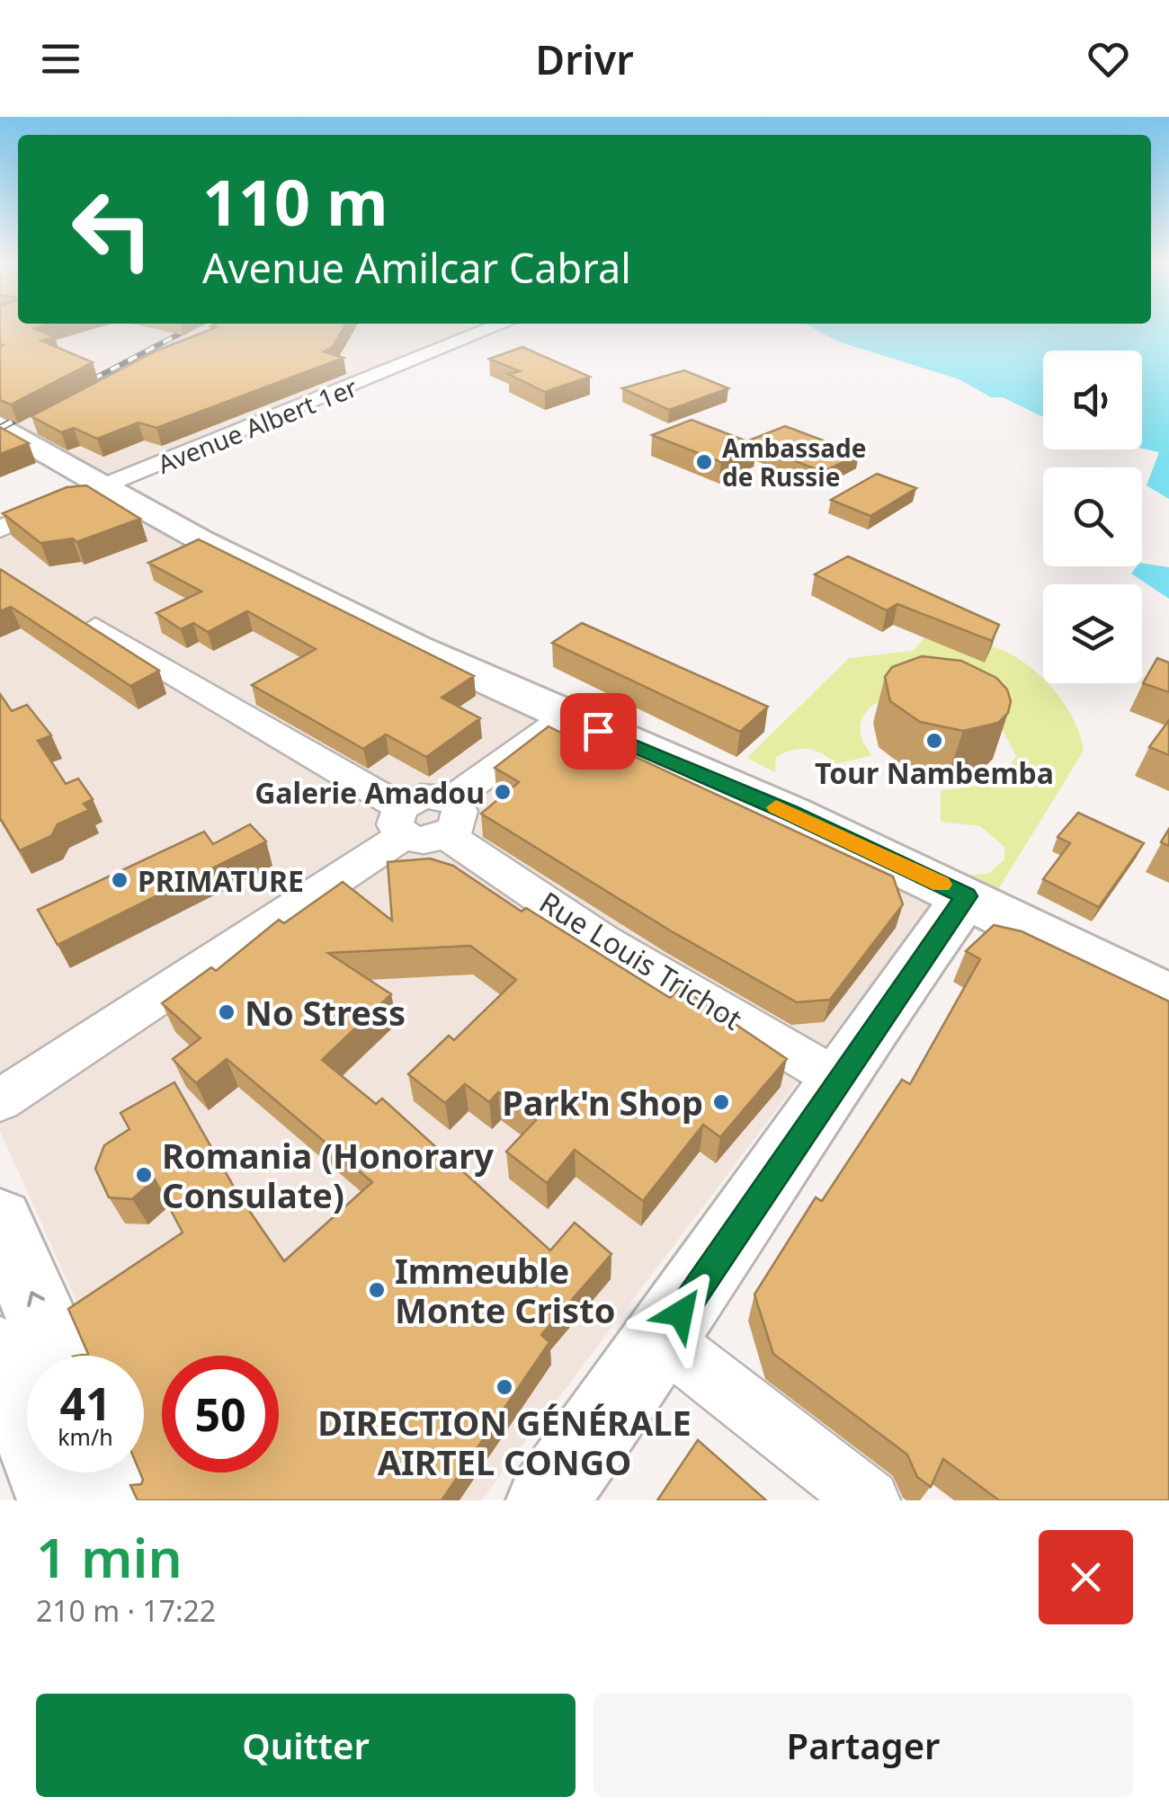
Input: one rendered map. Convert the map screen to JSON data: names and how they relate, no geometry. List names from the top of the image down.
{
  "streets": {
    "street": ["Avenue Albert 1er", "Rue Louis Trichot"]
  },
  "places": [
    "Ambassade de Russie",
    "Tour Nambemba",
    "Galerie Amadou",
    "PRIMATURE",
    "No Stress",
    "Park'n Shop",
    "Romania (Honorary Consulate)",
    "Immeuble Monte Cristo",
    "DIRECTION GÉNÉRALE AIRTEL CONGO"
  ],
  "page": {
    "header": "Drivr",
    "turn": ["110 m", "Avenue Amilcar Cabral"],
    "speed": "41 km/h",
    "limit": "50",
    "heading": ["1 min", "210 m · 17:22"],
    "buttons": ["Quitter", "Partager"]
  }
}
